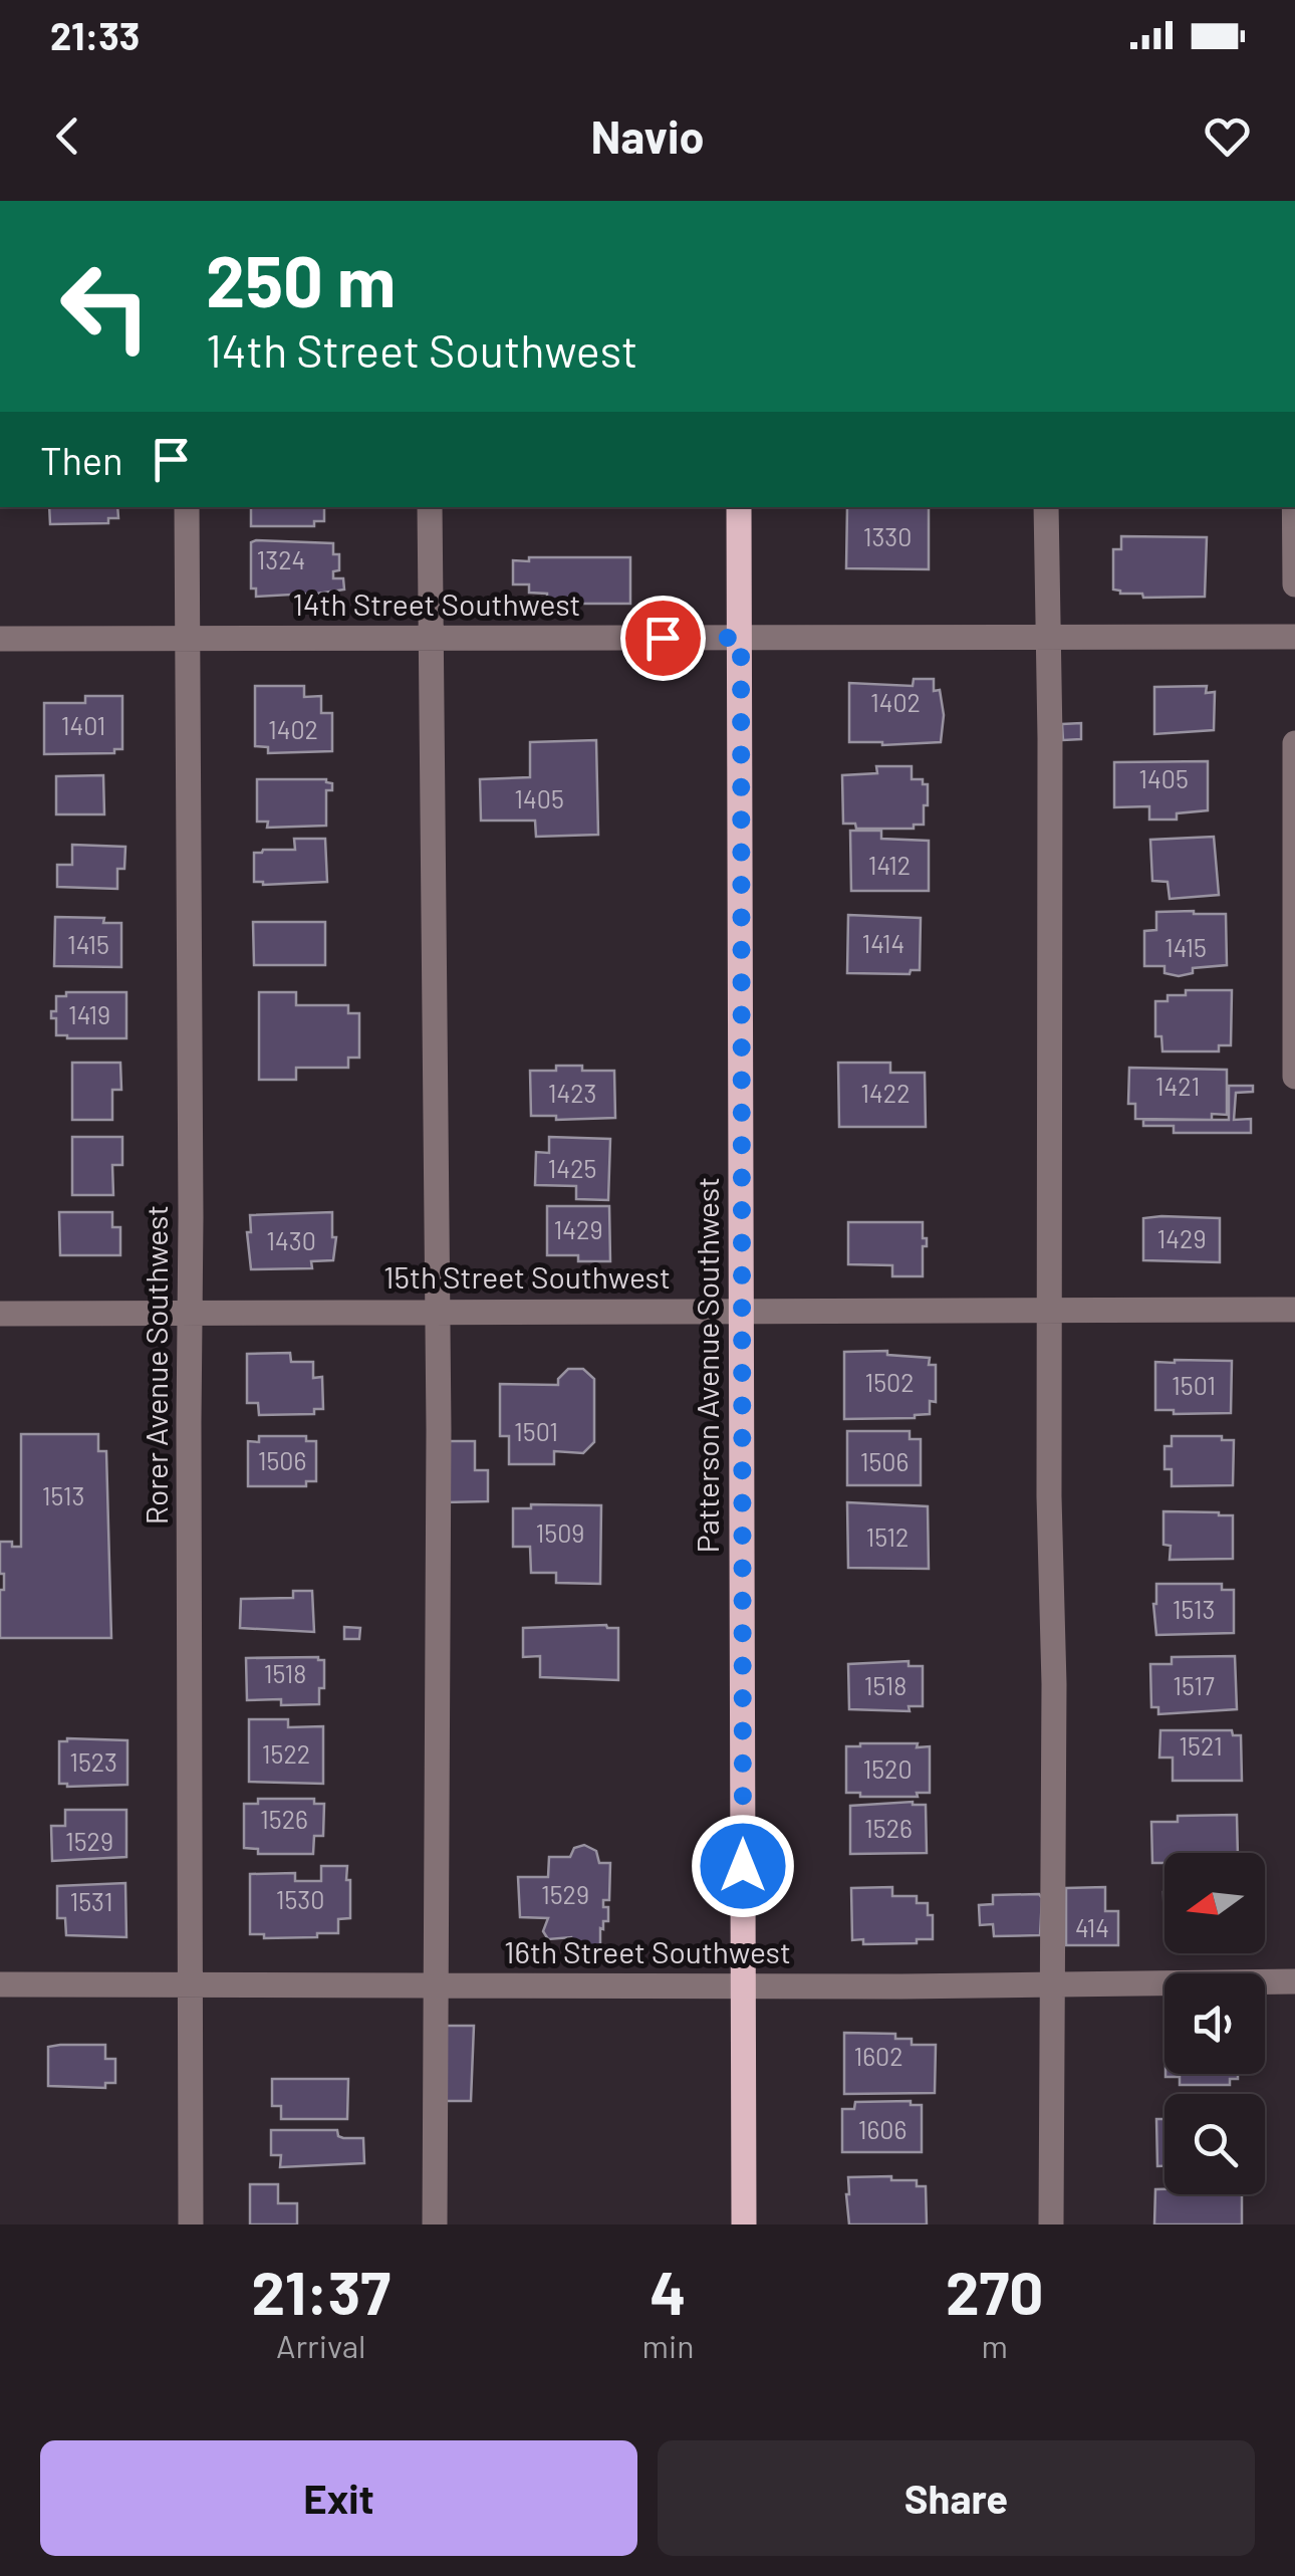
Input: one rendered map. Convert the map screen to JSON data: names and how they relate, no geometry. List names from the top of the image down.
{
  "streets": {
    "main road": ["Patterson Avenue Southwest"],
    "street": [
      "14th Street Southwest",
      "15th Street Southwest",
      "Rorer Avenue Southwest",
      "16th Street Southwest"
    ]
  },
  "crossings": [
    ["14th Street Southwest", "Rorer Avenue Southwest"],
    ["14th Street Southwest", "Patterson Avenue Southwest"],
    ["15th Street Southwest", "Rorer Avenue Southwest"],
    ["15th Street Southwest", "Patterson Avenue Southwest"],
    ["Rorer Avenue Southwest", "16th Street Southwest"],
    ["Patterson Avenue Southwest", "16th Street Southwest"]
  ],
  "house_numbers": [
    "1330",
    "1324",
    "1402",
    "1401",
    "1402",
    "1405",
    "1405",
    "1412",
    "1414",
    "1415",
    "1415",
    "1419",
    "1421",
    "1423",
    "1422",
    "1425",
    "1429",
    "1429",
    "1430",
    "1502",
    "1501",
    "1501",
    "1506",
    "1506",
    "1513",
    "1509",
    "1512",
    "1513",
    "1518",
    "1518",
    "1517",
    "1521",
    "1522",
    "1523",
    "1520",
    "1526",
    "1526",
    "1529",
    "1529",
    "1530",
    "1531",
    "414",
    "1602",
    "1606"
  ],
  "north": "left",
  "page": {
    "status": "21:33",
    "header": "Navio",
    "turn": ["250 m", "14th Street Southwest"],
    "then": "Then",
    "eta": [
      "21:37",
      "Arrival",
      "4",
      "min",
      "270",
      "m"
    ],
    "buttons": ["Exit", "Share"]
  }
}
